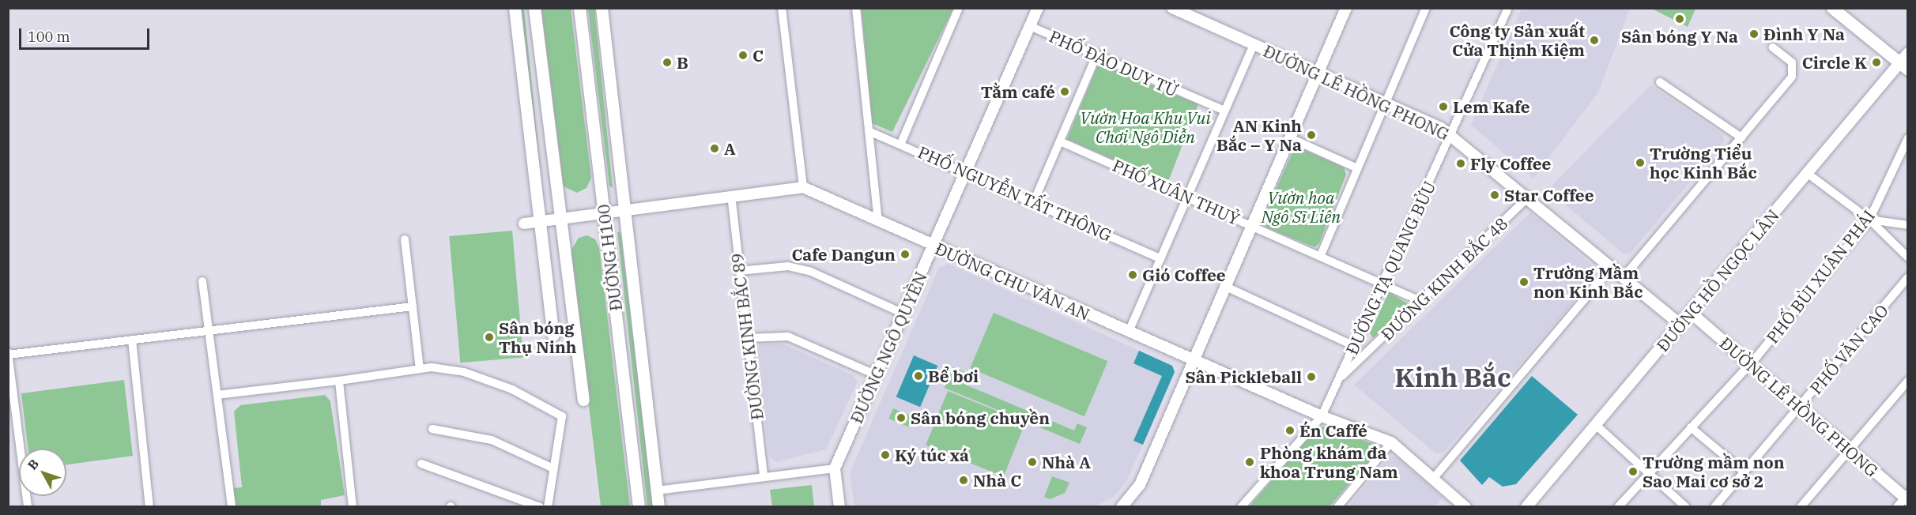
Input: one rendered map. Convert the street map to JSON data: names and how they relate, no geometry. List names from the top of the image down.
{
  "streets": {
    "main road": ["ĐƯỜNG H100"],
    "street": [
      "PHỐ ĐÀO DUY TỪ",
      "ĐƯỜNG LÊ HỒNG PHONG",
      "PHỐ XUÂN THUỶ",
      "PHỐ NGUYỄN TẤT THÔNG",
      "ĐƯỜNG TẠ QUANG BỬU",
      "PHỐ BÙI XUÂN PHÁI",
      "ĐƯỜNG KINH BẮC 48",
      "ĐƯỜNG HỒ NGỌC LÂN",
      "ĐƯỜNG CHU VĂN AN",
      "ĐƯỜNG KINH BẮC 89",
      "ĐƯỜNG NGÔ QUYỀN",
      "PHỐ VĂN CAO"
    ]
  },
  "crossings": [
    ["PHỐ ĐÀO DUY TỪ", "ĐƯỜNG NGÔ QUYỀN"],
    ["ĐƯỜNG LÊ HỒNG PHONG", "ĐƯỜNG TẠ QUANG BỬU"],
    ["ĐƯỜNG LÊ HỒNG PHONG", "PHỐ BÙI XUÂN PHÁI"],
    ["ĐƯỜNG LÊ HỒNG PHONG", "ĐƯỜNG KINH BẮC 48"],
    ["ĐƯỜNG LÊ HỒNG PHONG", "ĐƯỜNG HỒ NGỌC LÂN"],
    ["ĐƯỜNG LÊ HỒNG PHONG", "PHỐ VĂN CAO"],
    ["PHỐ XUÂN THUỶ", "ĐƯỜNG TẠ QUANG BỬU"],
    ["PHỐ XUÂN THUỶ", "ĐƯỜNG KINH BẮC 48"],
    ["PHỐ NGUYỄN TẤT THÔNG", "ĐƯỜNG NGÔ QUYỀN"],
    ["ĐƯỜNG TẠ QUANG BỬU", "ĐƯỜNG KINH BẮC 48"],
    ["ĐƯỜNG TẠ QUANG BỬU", "ĐƯỜNG CHU VĂN AN"],
    ["ĐƯỜNG CHU VĂN AN", "ĐƯỜNG NGÔ QUYỀN"]
  ],
  "districts": ["Kinh Bắc"],
  "parks": ["Vườn Hoa Khu Vui Chơi Ngô Diễn", "Vườn hoa Ngô Sĩ Liên"],
  "places": [
    "Sân bóng Y Na",
    "Đình Y Na",
    "Công ty Sản xuất Cửa Thịnh Kiệm",
    "C",
    "B",
    "Circle K",
    "Tằm café",
    "Lem Kafe",
    "AN Kinh Bắc – Y Na",
    "A",
    "Trường Tiểu học Kinh Bắc",
    "Fly Coffee",
    "Star Coffee",
    "Cafe Dangun",
    "Gió Coffee",
    "Trường Mầm non Kinh Bắc",
    "Sân bóng Thụ Ninh",
    "Bể bơi",
    "Sân Pickleball",
    "Sân bóng chuyền",
    "Én Caffé",
    "Ký túc xá",
    "Nhà A",
    "Phòng khám đa khoa Trung Nam",
    "Trường mầm non Sao Mai cơ sở 2",
    "Nhà C"
  ],
  "scale_bar": "100 m",
  "north": "top left"
}
